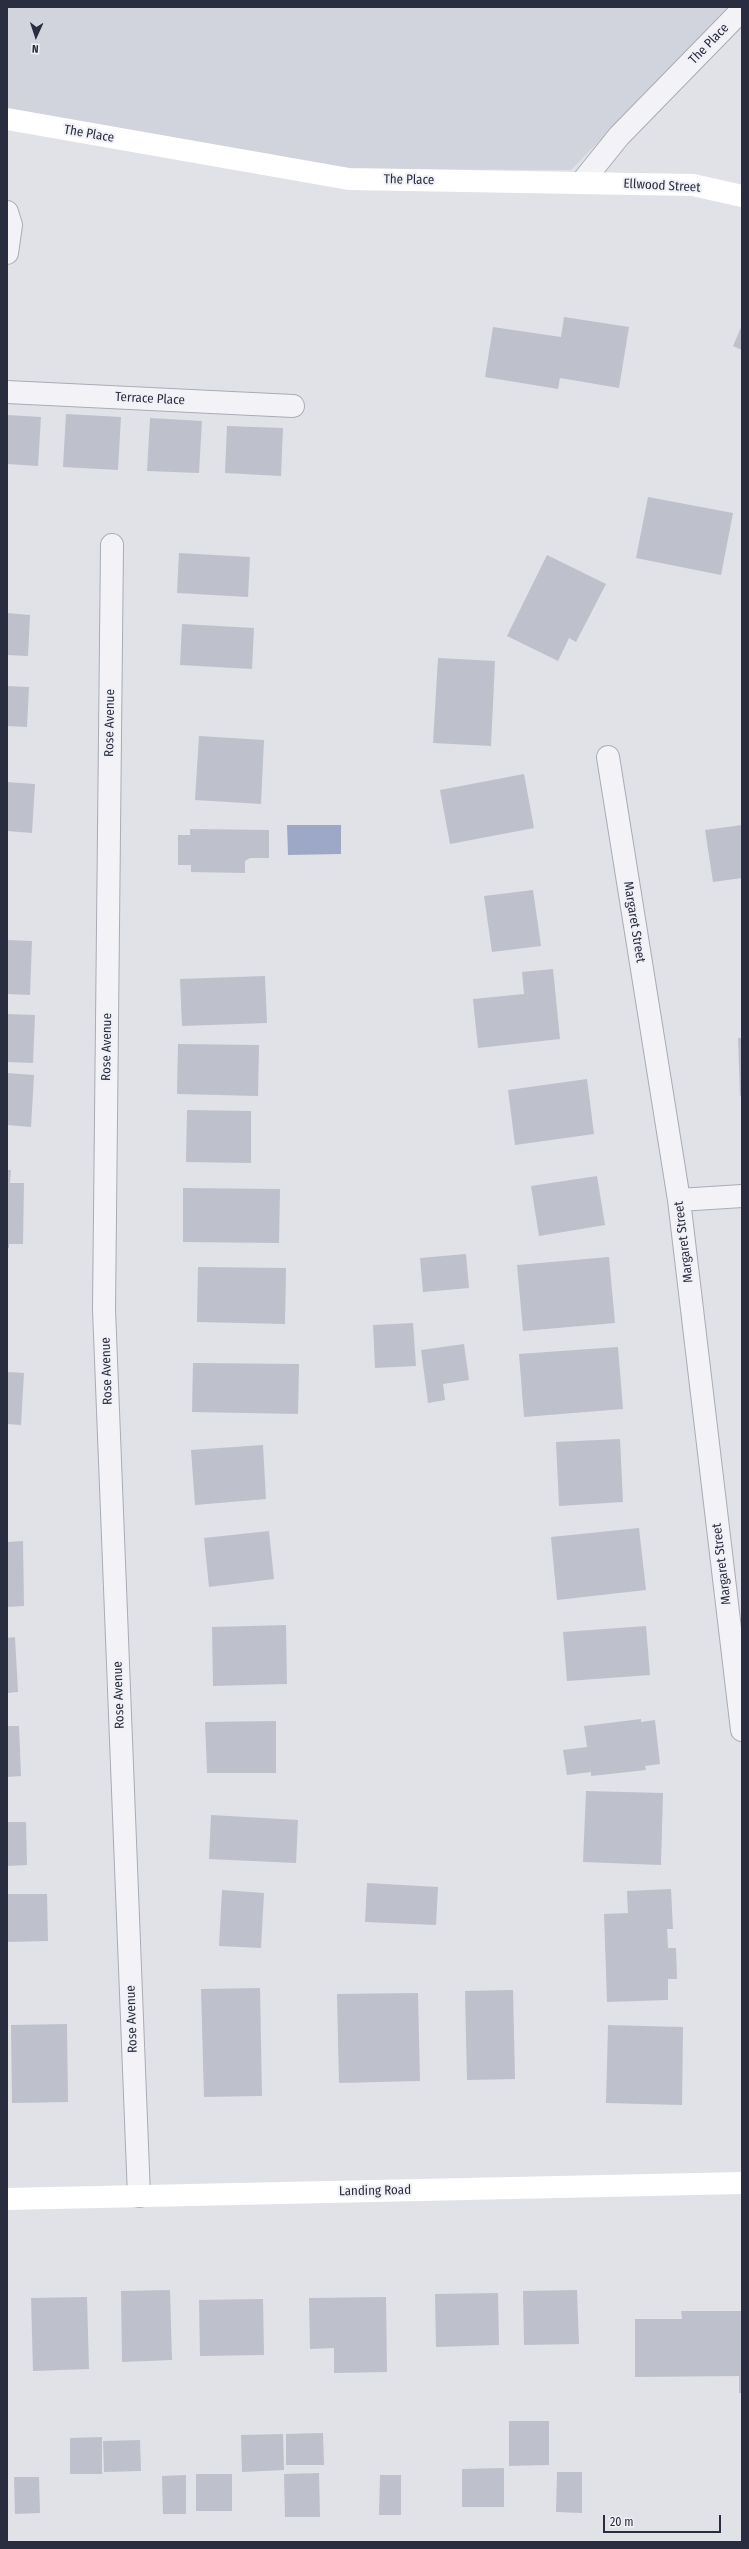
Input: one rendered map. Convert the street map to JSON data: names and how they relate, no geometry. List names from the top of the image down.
{
  "streets": {
    "street": [
      "The Place",
      "Ellwood Street",
      "Terrace Place",
      "Rose Avenue",
      "Margaret Street",
      "Landing Road"
    ]
  },
  "crossings": [
    ["The Place", "Ellwood Street"],
    ["Rose Avenue", "Landing Road"]
  ],
  "scale_bar": "20 m",
  "north": "bottom"
}
